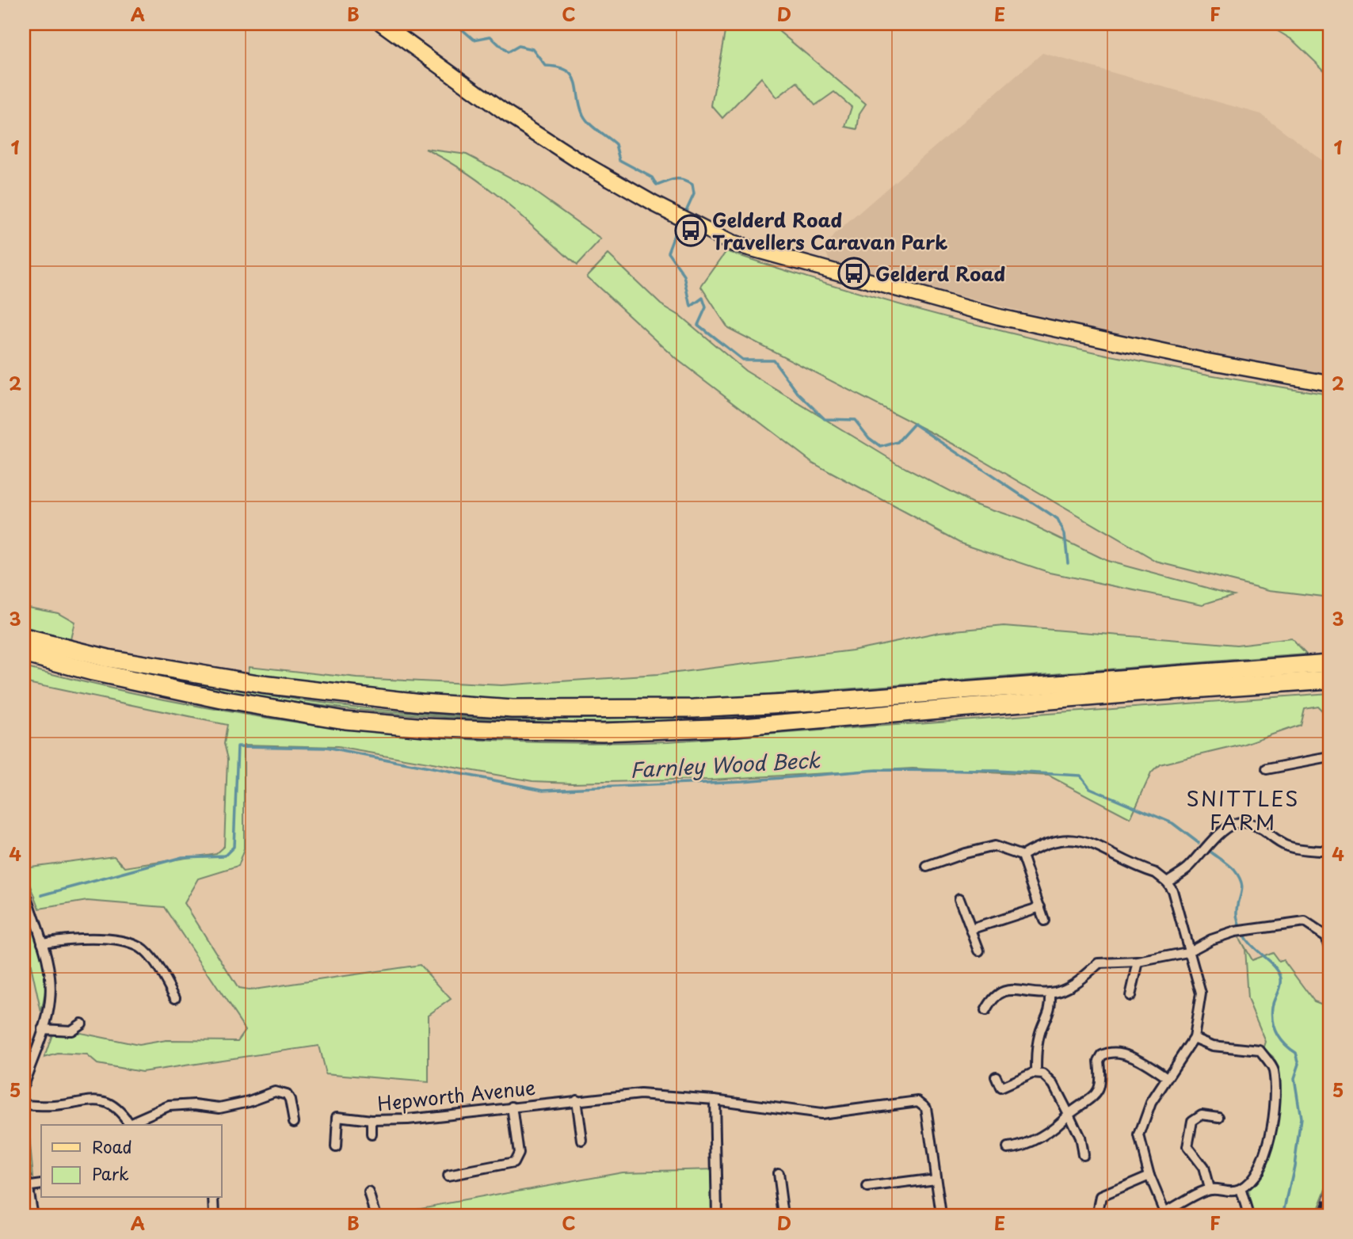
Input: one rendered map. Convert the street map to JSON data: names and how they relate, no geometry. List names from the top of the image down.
{
  "streets": {
    "street": ["Hepworth Avenue"]
  },
  "districts": ["SNITTLES FARM"],
  "water": ["Farnley Wood Beck"],
  "places": {
    "bus stop": ["Gelderd Road Travellers Caravan Park", "Gelderd Road"]
  },
  "legend": ["Road", "Park"],
  "grid": {
    "columns": [
      "A",
      "B",
      "C",
      "D",
      "E",
      "F"
    ],
    "rows": [
      "1",
      "2",
      "3",
      "4",
      "5"
    ]
  }
}
